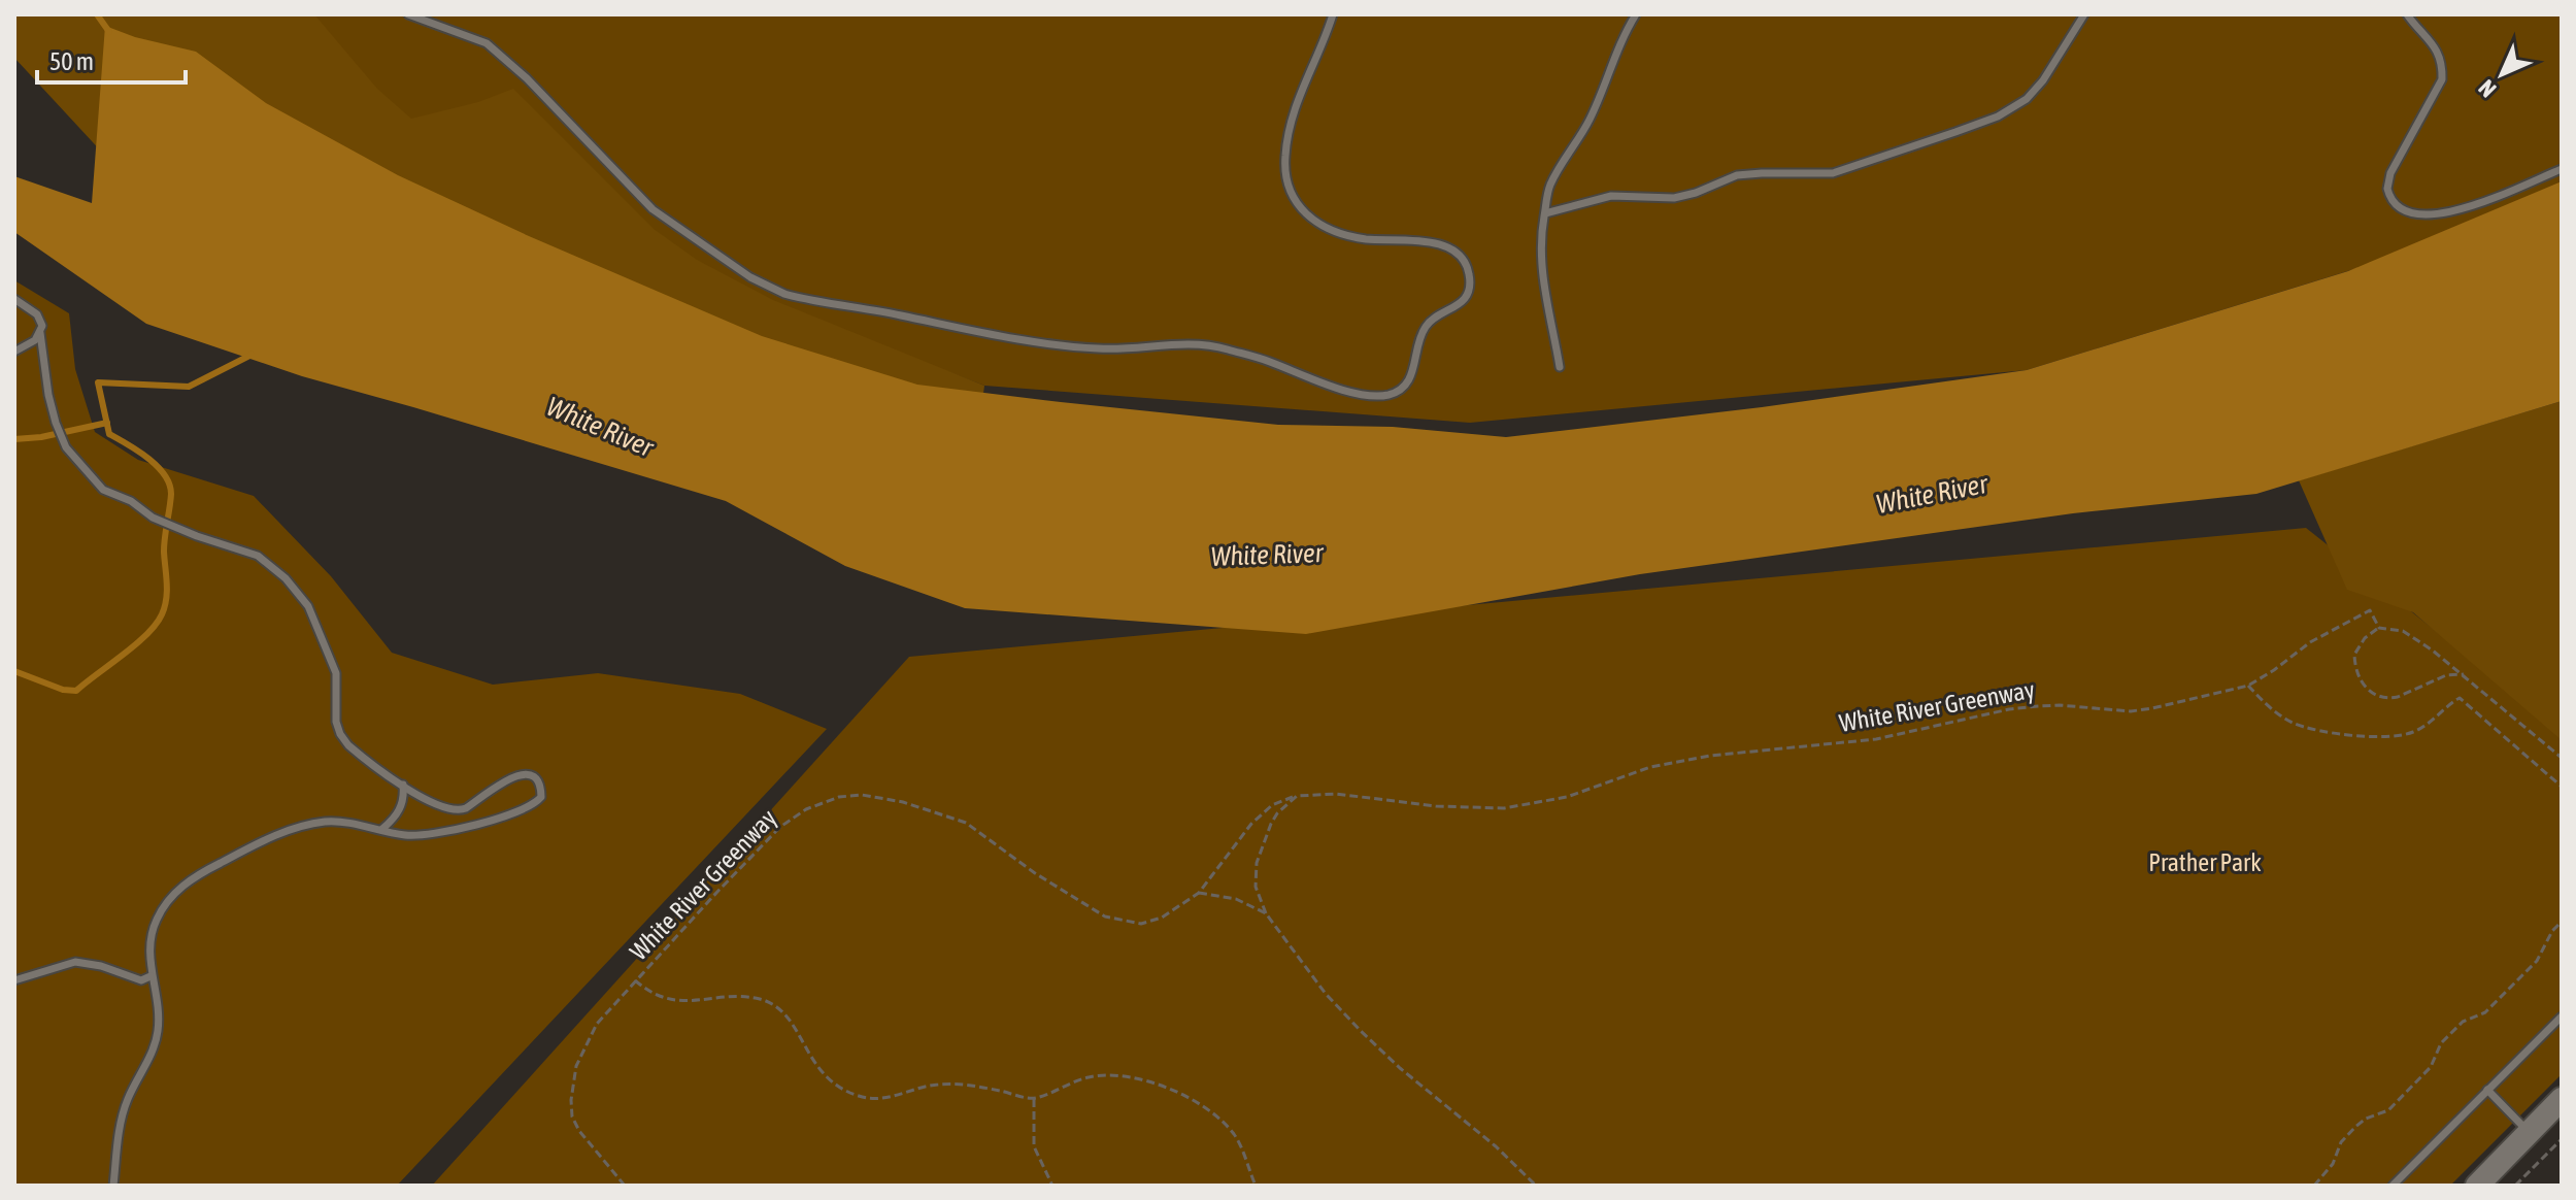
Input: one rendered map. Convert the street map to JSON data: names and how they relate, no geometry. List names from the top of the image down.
{
  "streets": {
    "path": ["White River Greenway"]
  },
  "water": ["White River"],
  "parks": ["Prather Park"],
  "scale_bar": "50 m",
  "north": "bottom left"
}
